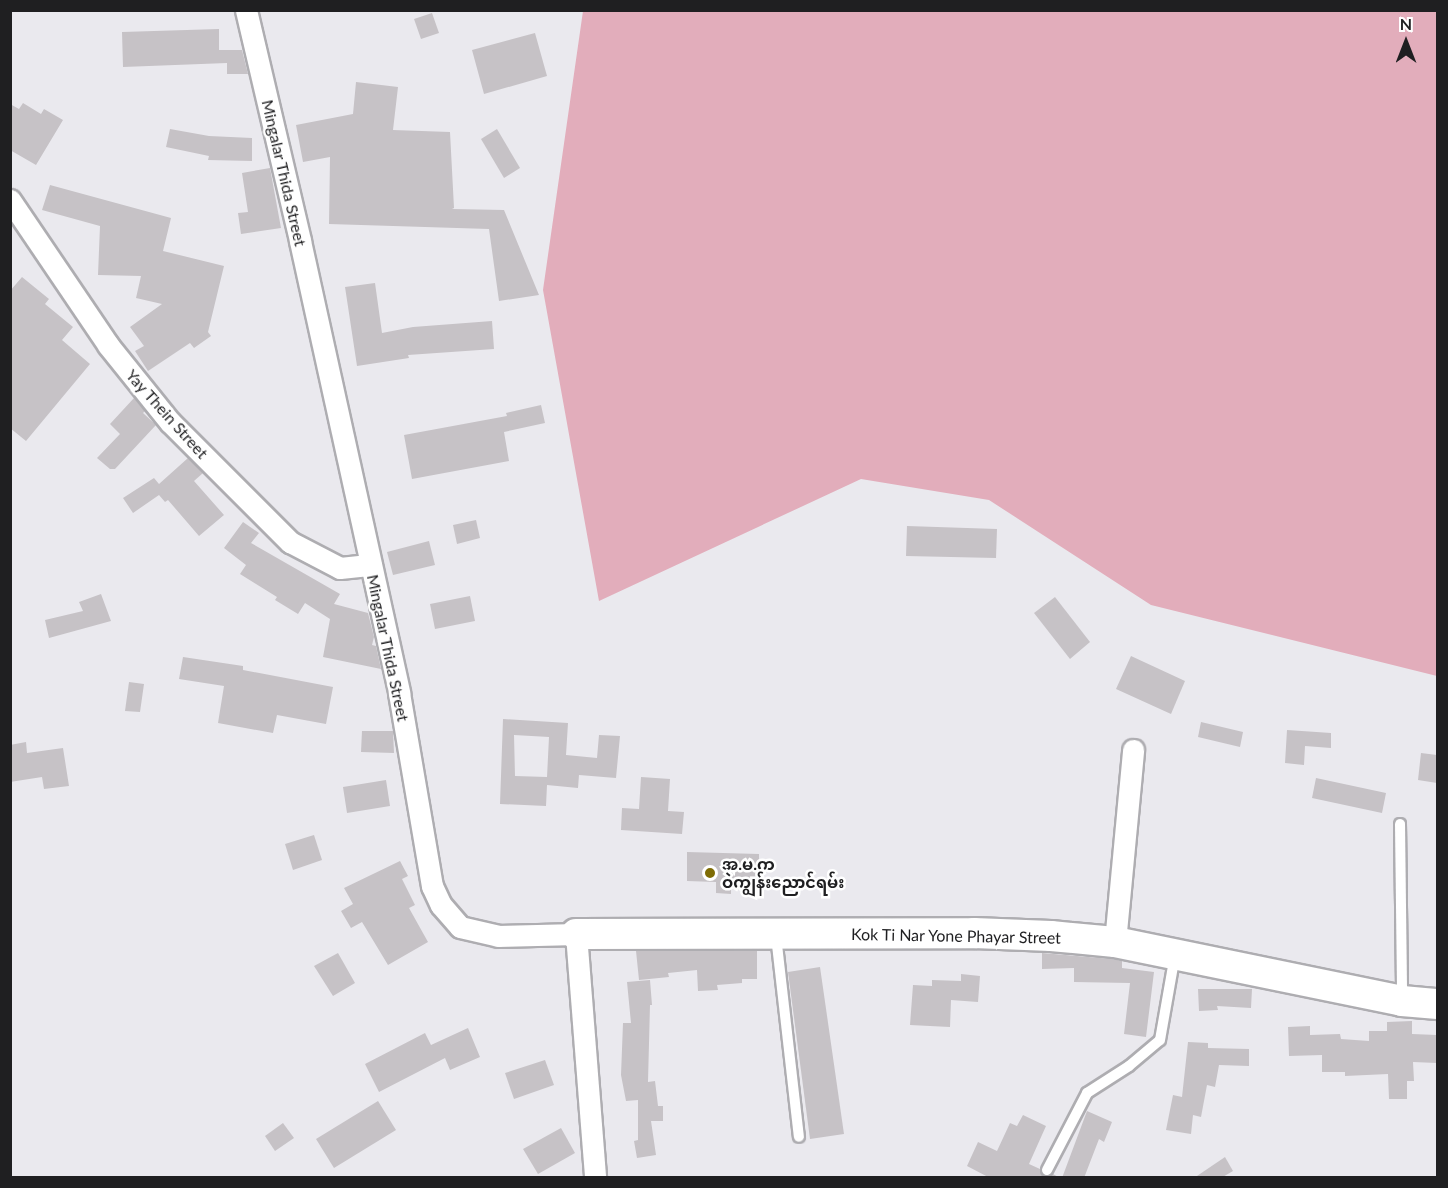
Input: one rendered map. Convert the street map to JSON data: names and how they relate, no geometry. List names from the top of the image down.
{
  "streets": {
    "street": ["Mingalar Thida Street", "Yay Thein Street", "Kok Ti Nar Yone Phayar Street"]
  },
  "crossings": [
    ["Mingalar Thida Street", "Yay Thein Street"],
    ["Mingalar Thida Street", "Kok Ti Nar Yone Phayar Street"]
  ],
  "places": ["အ.မ.က ဝဲကျွန်းညောင်ရမ်း"],
  "north": "top"
}
